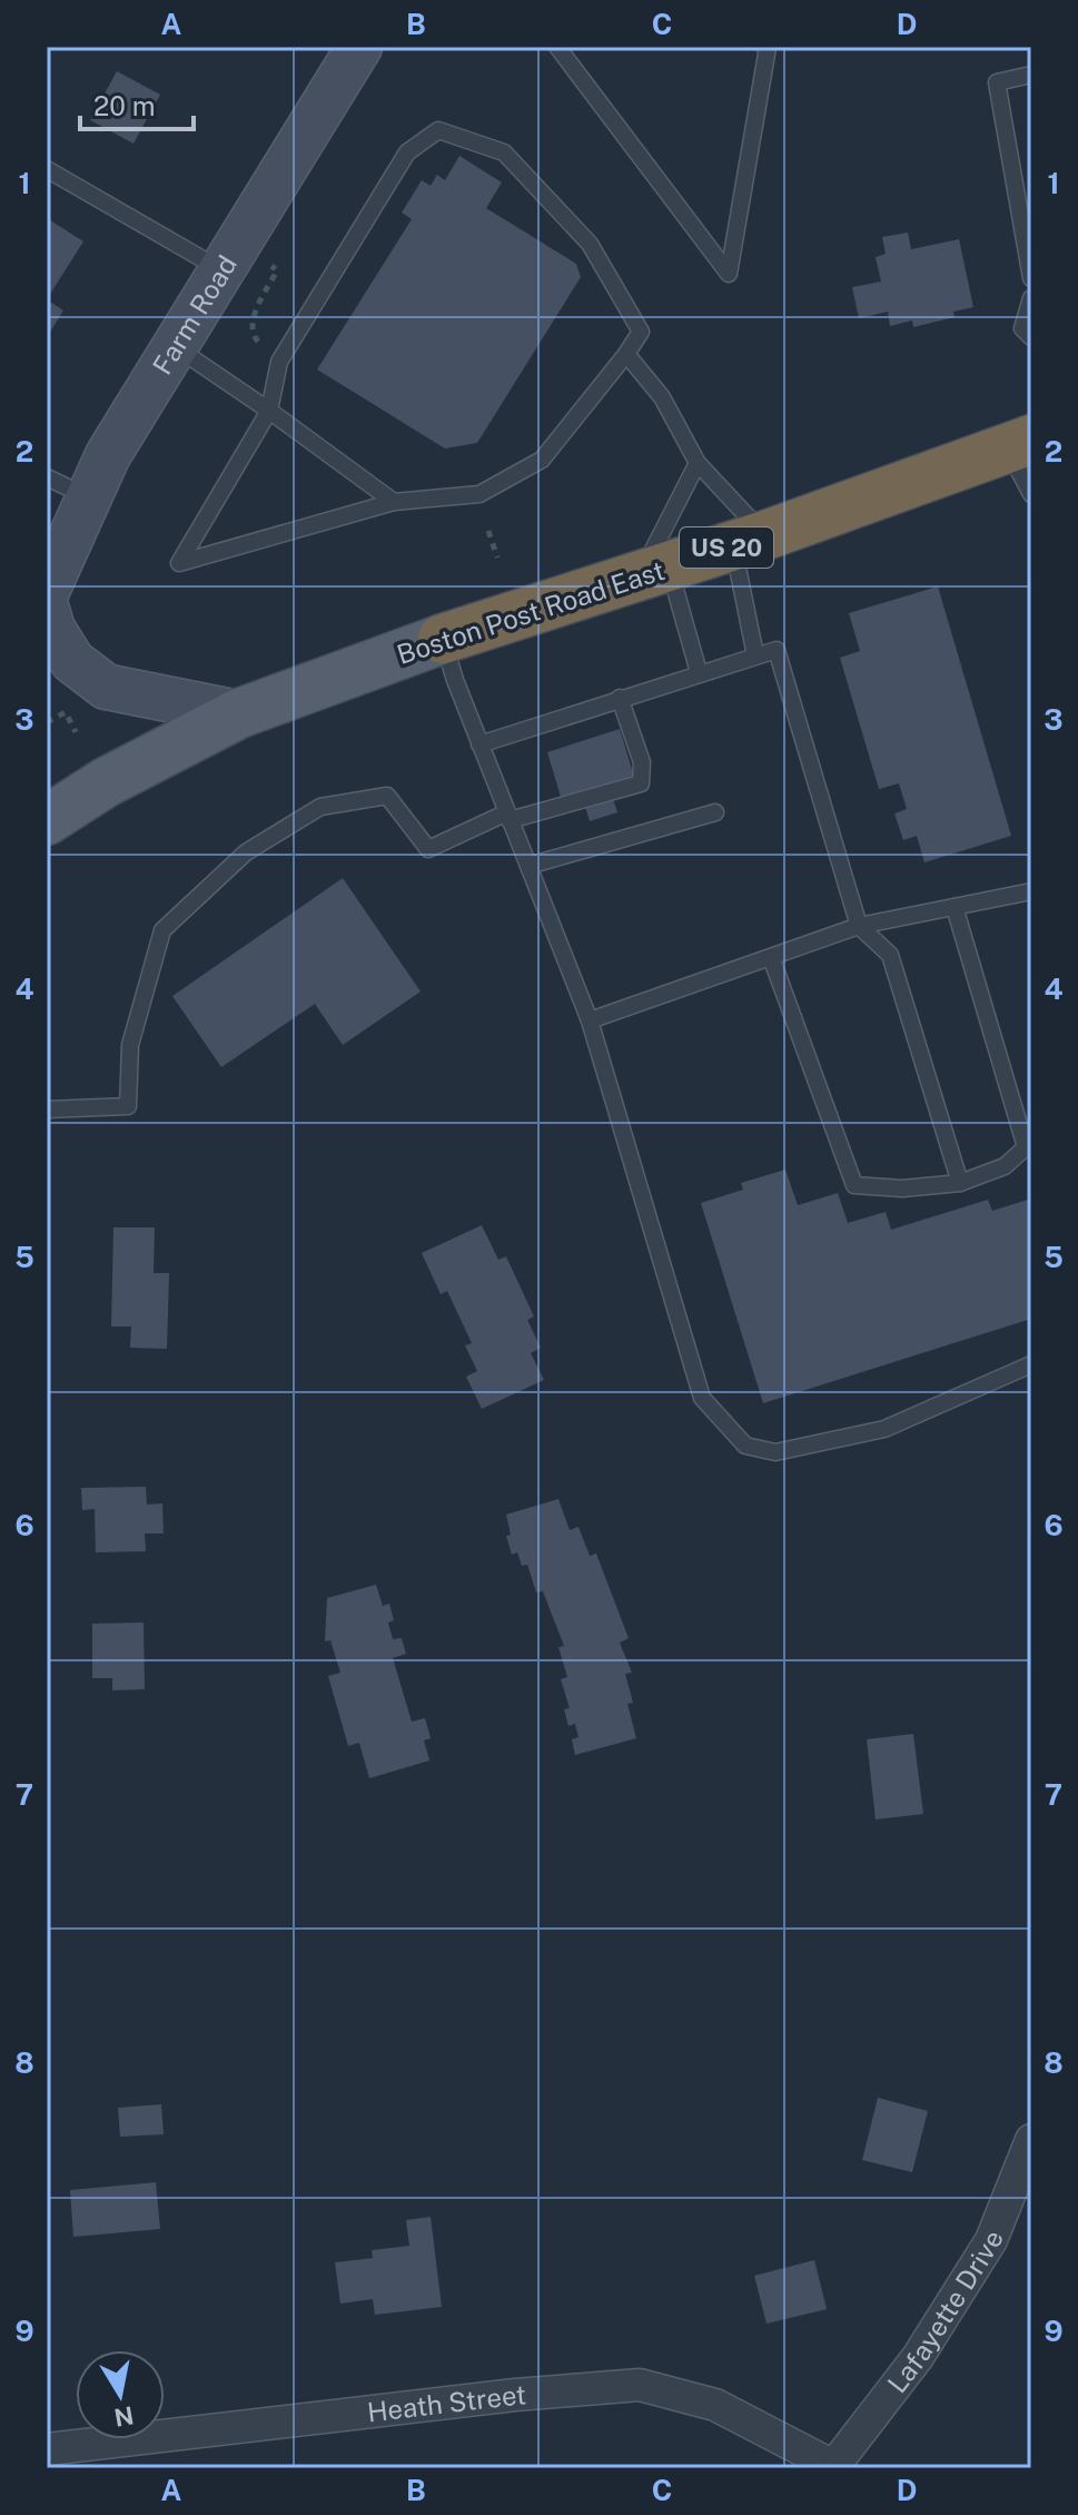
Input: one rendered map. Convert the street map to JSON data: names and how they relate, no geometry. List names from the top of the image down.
{
  "streets": {
    "highway": ["US 20", "Boston Post Road East"],
    "street": ["Farm Road", "Lafayette Drive", "Heath Street"]
  },
  "crossings": [
    ["Lafayette Drive", "Heath Street"]
  ],
  "scale_bar": "20 m",
  "north": "bottom",
  "grid": {
    "columns": [
      "A",
      "B",
      "C",
      "D"
    ],
    "rows": [
      "1",
      "2",
      "3",
      "4",
      "5",
      "6",
      "7",
      "8",
      "9"
    ]
  }
}
